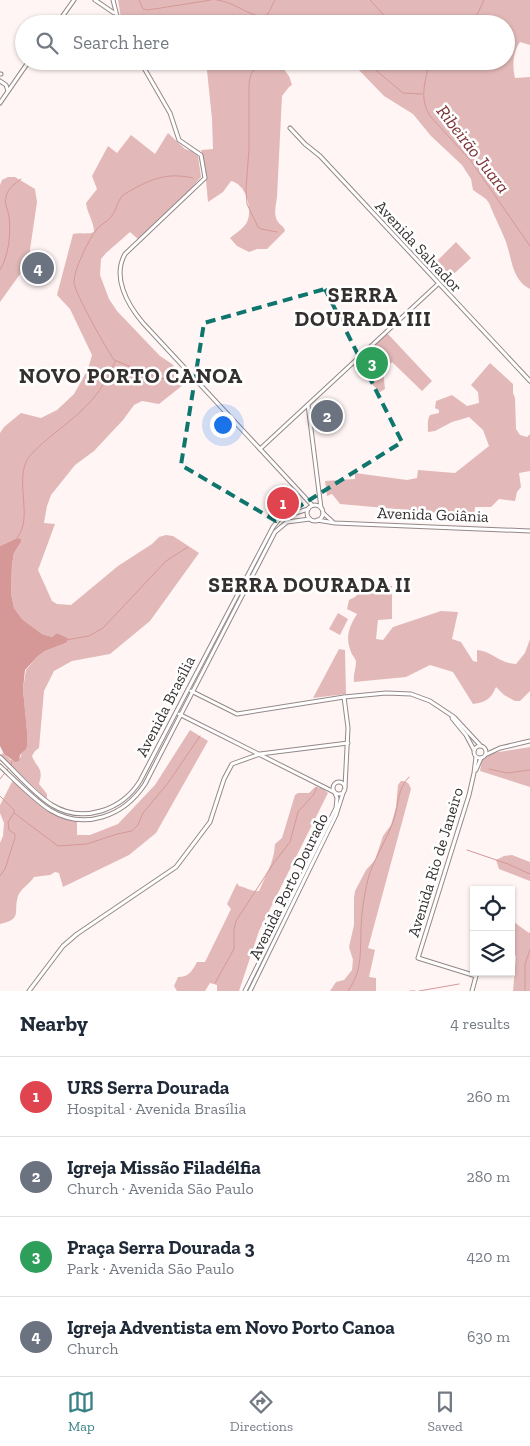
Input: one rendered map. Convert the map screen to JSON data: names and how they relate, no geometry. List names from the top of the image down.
{
  "streets": {
    "street": [
      "Avenida Salvador",
      "Avenida Goiânia",
      "Avenida Brasília",
      "Avenida Rio de Janeiro",
      "Avenida Porto Dourado"
    ]
  },
  "crossings": [
    ["Avenida Goiânia", "Avenida Brasília"]
  ],
  "districts": ["SERRA DOURADA III", "NOVO PORTO CANOA", "SERRA DOURADA II"],
  "water": ["Ribeirão Juara"],
  "page": {
    "search": "Search here",
    "pins": [
      "4",
      "3",
      "2",
      "1"
    ],
    "heading": ["Nearby", "4 results"],
    "list": [
      {
        "mark": "1",
        "name": "URS Serra Dourada",
        "note": "Hospital · Avenida Brasília",
        "value": "260 m"
      },
      {
        "mark": "2",
        "name": "Igreja Missão Filadélfia",
        "note": "Church · Avenida São Paulo",
        "value": "280 m"
      },
      {
        "mark": "3",
        "name": "Praça Serra Dourada 3",
        "note": "Park · Avenida São Paulo",
        "value": "420 m"
      },
      {
        "mark": "4",
        "name": "Igreja Adventista em Novo Porto Canoa",
        "note": "Church",
        "value": "630 m"
      }
    ],
    "nav": ["Map", "Directions", "Saved"]
  }
}
